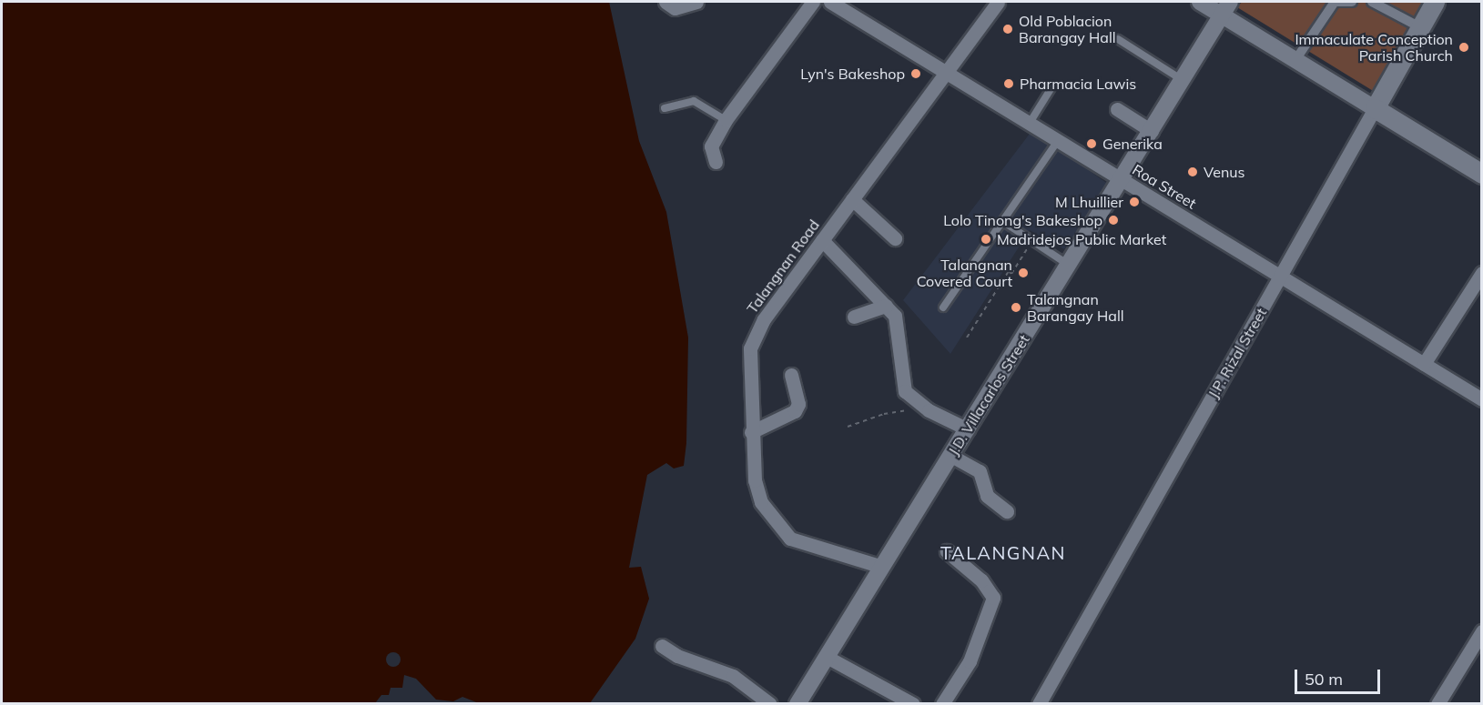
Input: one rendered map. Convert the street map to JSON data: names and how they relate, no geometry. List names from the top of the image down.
{
  "streets": {
    "main road": ["J.P. Rizal Street"],
    "street": ["Roa Street", "Talangnan Road", "J.D. Villacarlos Street"]
  },
  "crossings": [
    ["Roa Street", "Talangnan Road"],
    ["Roa Street", "J.P. Rizal Street"],
    ["Roa Street", "J.D. Villacarlos Street"],
    ["Talangnan Road", "J.D. Villacarlos Street"]
  ],
  "districts": ["TALANGNAN"],
  "places": [
    "Old Poblacion Barangay Hall",
    "Immaculate Conception Parish Church",
    "Lyn's Bakeshop",
    "Pharmacia Lawis",
    "Generika",
    "Venus",
    "M Lhuillier",
    "Lolo Tinong's Bakeshop",
    "Madridejos Public Market",
    "Talangnan Covered Court",
    "Talangnan Barangay Hall"
  ],
  "scale_bar": "50 m"
}
